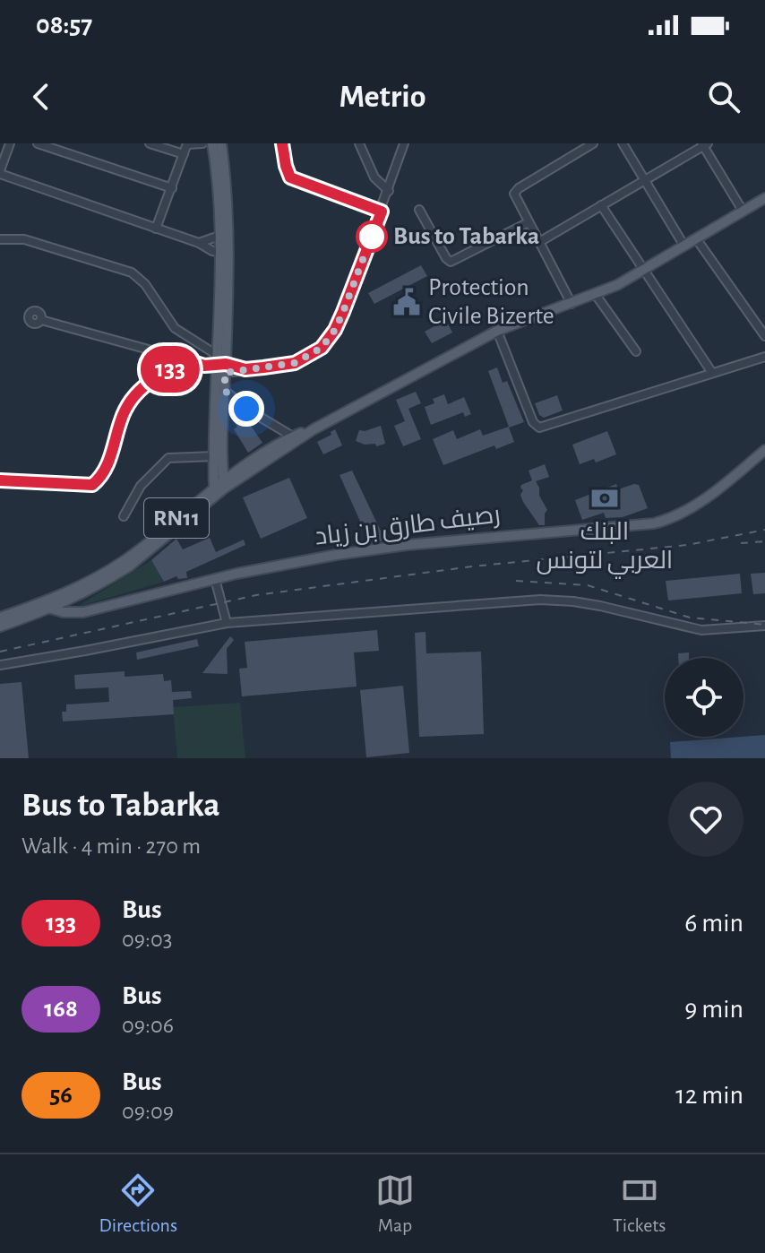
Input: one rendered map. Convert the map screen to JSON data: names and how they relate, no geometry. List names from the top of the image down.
{
  "streets": {
    "main road": ["RN11", "رصيف طارق بن زياد"]
  },
  "crossings": [
    ["RN11", "رصيف طارق بن زياد"]
  ],
  "places": {
    "other": ["Bus to Tabarka"],
    "public building": ["Protection Civile Bizerte"],
    "bank": ["البنك العربي لتونس"]
  },
  "lines": ["bus line 133"],
  "page": {
    "status": "08:57",
    "header": "Metrio",
    "on_map": "133",
    "heading": ["Bus to Tabarka", "Walk · 4 min · 270 m"],
    "list": [
      {
        "mark": "133",
        "name": "Bus",
        "note": "09:03",
        "value": "6 min"
      },
      {
        "mark": "168",
        "name": "Bus",
        "note": "09:06",
        "value": "9 min"
      },
      {
        "mark": "56",
        "name": "Bus",
        "note": "09:09",
        "value": "12 min"
      }
    ],
    "tabs": ["Directions", "Map", "Tickets"]
  }
}
